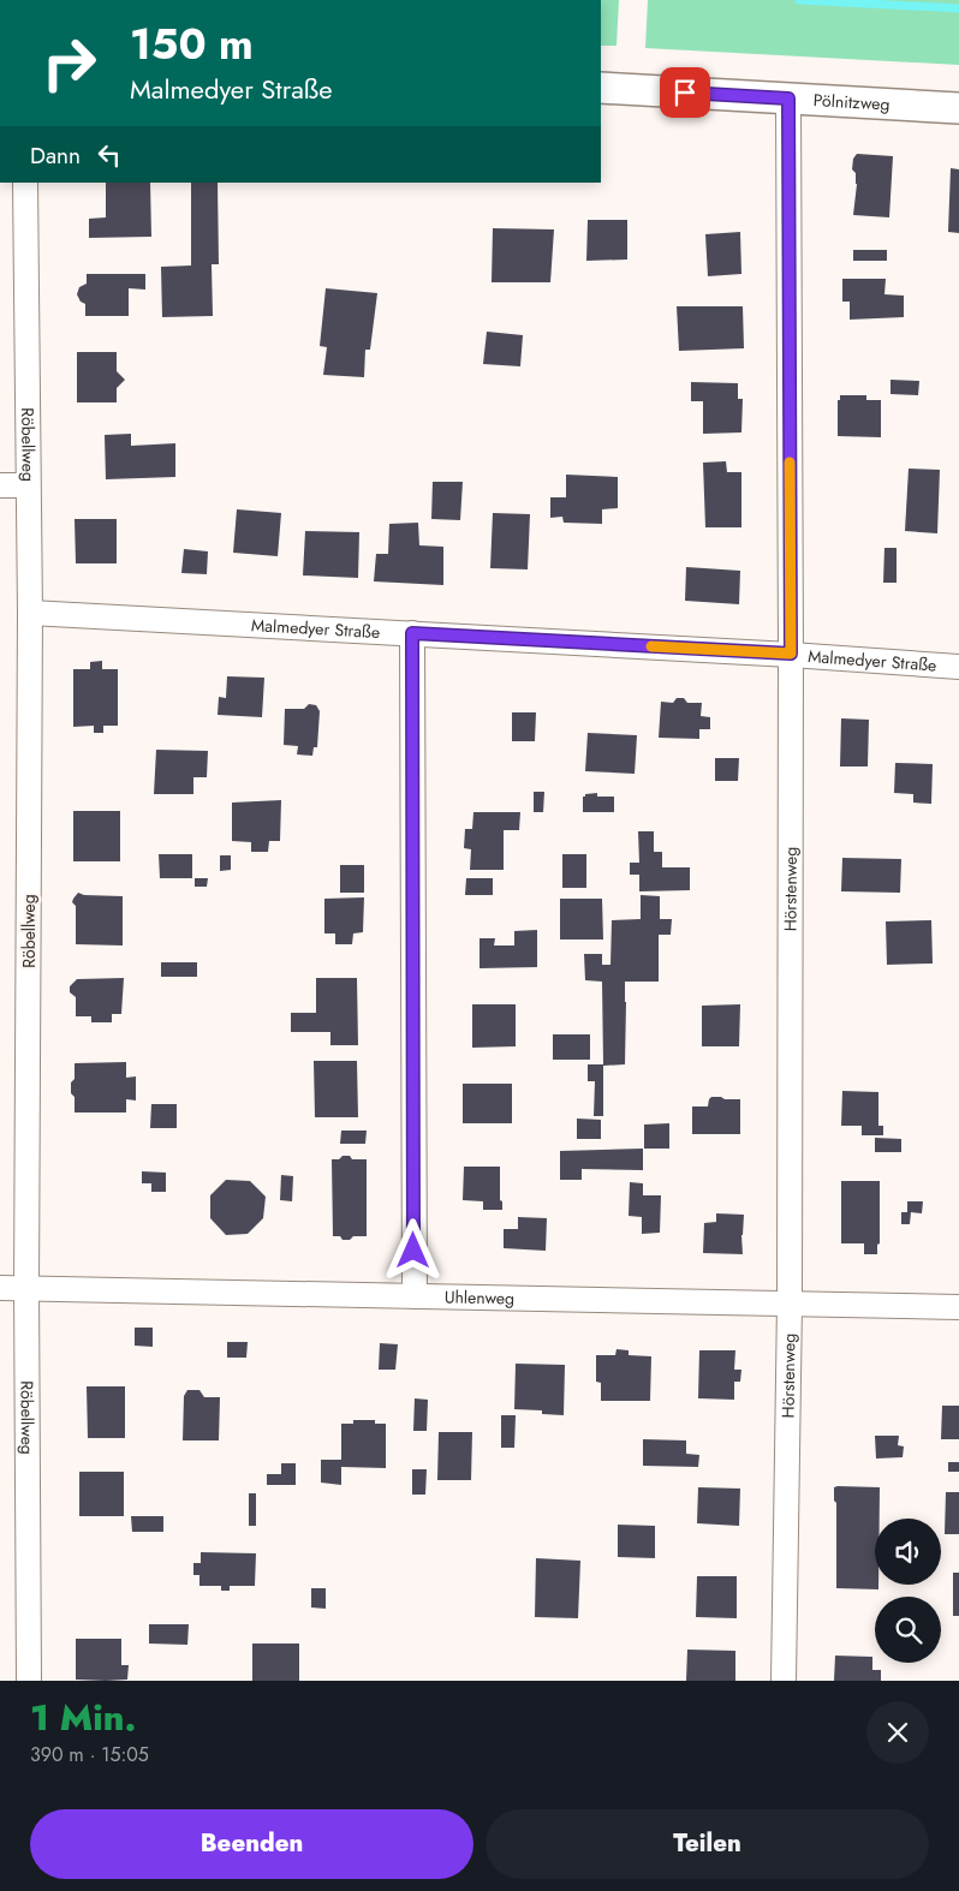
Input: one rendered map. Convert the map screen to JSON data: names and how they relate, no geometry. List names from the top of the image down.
{
  "streets": {
    "street": [
      "Pölnitzweg",
      "Röbellweg",
      "Malmedyer Straße",
      "Hörstenweg",
      "Uhlenweg"
    ]
  },
  "crossings": [
    ["Pölnitzweg", "Hörstenweg"],
    ["Röbellweg", "Malmedyer Straße"],
    ["Röbellweg", "Uhlenweg"],
    ["Malmedyer Straße", "Hörstenweg"],
    ["Hörstenweg", "Uhlenweg"]
  ],
  "page": {
    "turn": ["150 m", "Malmedyer Straße"],
    "then": "Dann",
    "heading": ["1 Min.", "390 m · 15:05"],
    "buttons": ["Beenden", "Teilen"]
  }
}
